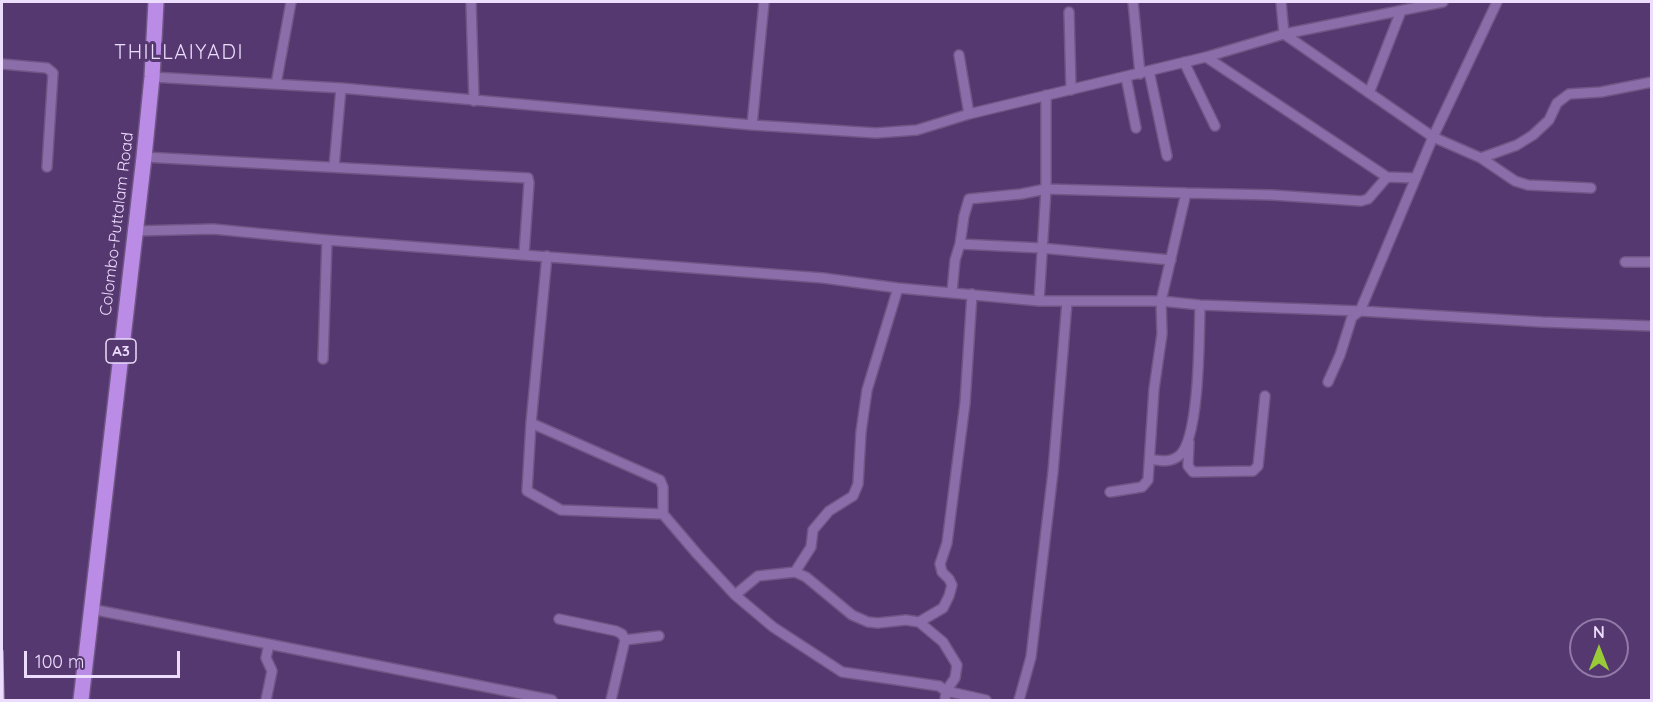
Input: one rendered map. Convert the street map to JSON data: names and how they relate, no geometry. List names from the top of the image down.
{
  "streets": {
    "highway": ["Colombo-Puttalam Road", "A3"]
  },
  "districts": ["THILLAIYADI"],
  "scale_bar": "100 m",
  "north": "top"
}
